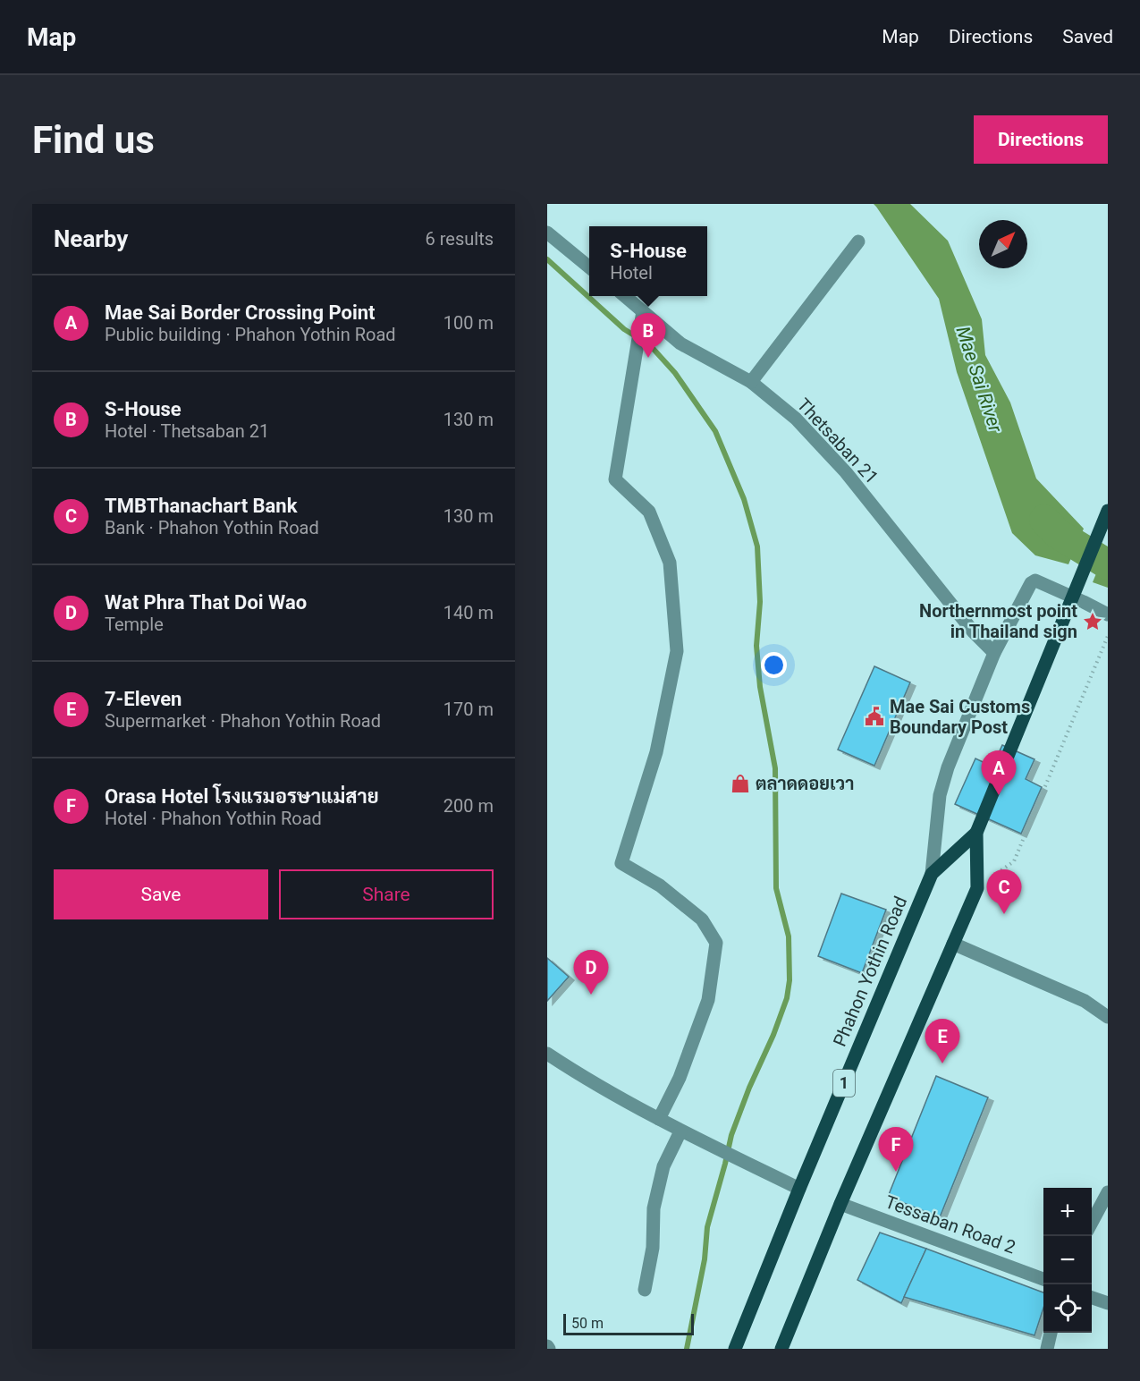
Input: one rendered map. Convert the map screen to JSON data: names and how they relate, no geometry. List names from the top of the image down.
{
  "streets": {
    "main road": ["Phahon Yothin Road", "1"],
    "street": ["Thetsaban 21", "Tessaban Road 2"]
  },
  "crossings": [
    ["Phahon Yothin Road", "Tessaban Road 2"]
  ],
  "water": ["Mae Sai River"],
  "places": {
    "place": ["Northernmost point in Thailand sign"],
    "public building": ["Mae Sai Customs Boundary Post"],
    "shop": ["ตลาดดอยเวา"]
  },
  "scale_bar": "50 m",
  "north": "top right",
  "page": {
    "header": "Map",
    "nav": ["Map", "Directions", "Saved"],
    "buttons": [
      "Directions",
      ["Save", "Share"]
    ],
    "title": "Find us",
    "heading": ["Nearby", "6 results"],
    "popup": ["S-House", "Hotel"],
    "list": [
      {
        "mark": "A",
        "name": "Mae Sai Border Crossing Point",
        "note": "Public building · Phahon Yothin Road",
        "value": "100 m"
      },
      {
        "mark": "B",
        "name": "S-House",
        "note": "Hotel · Thetsaban 21",
        "value": "130 m"
      },
      {
        "mark": "C",
        "name": "TMBThanachart Bank",
        "note": "Bank · Phahon Yothin Road",
        "value": "130 m"
      },
      {
        "mark": "D",
        "name": "Wat Phra That Doi Wao",
        "note": "Temple",
        "value": "140 m"
      },
      {
        "mark": "E",
        "name": "7-Eleven",
        "note": "Supermarket · Phahon Yothin Road",
        "value": "170 m"
      },
      {
        "mark": "F",
        "name": "Orasa Hotel โรงแรมอรษาแม่สาย",
        "note": "Hotel · Phahon Yothin Road",
        "value": "200 m"
      }
    ],
    "pins": [
      "B",
      "A",
      "C",
      "D",
      "E",
      "F"
    ],
    "map_buttons": ["+", "−"],
    "scale": "50 m"
  }
}
